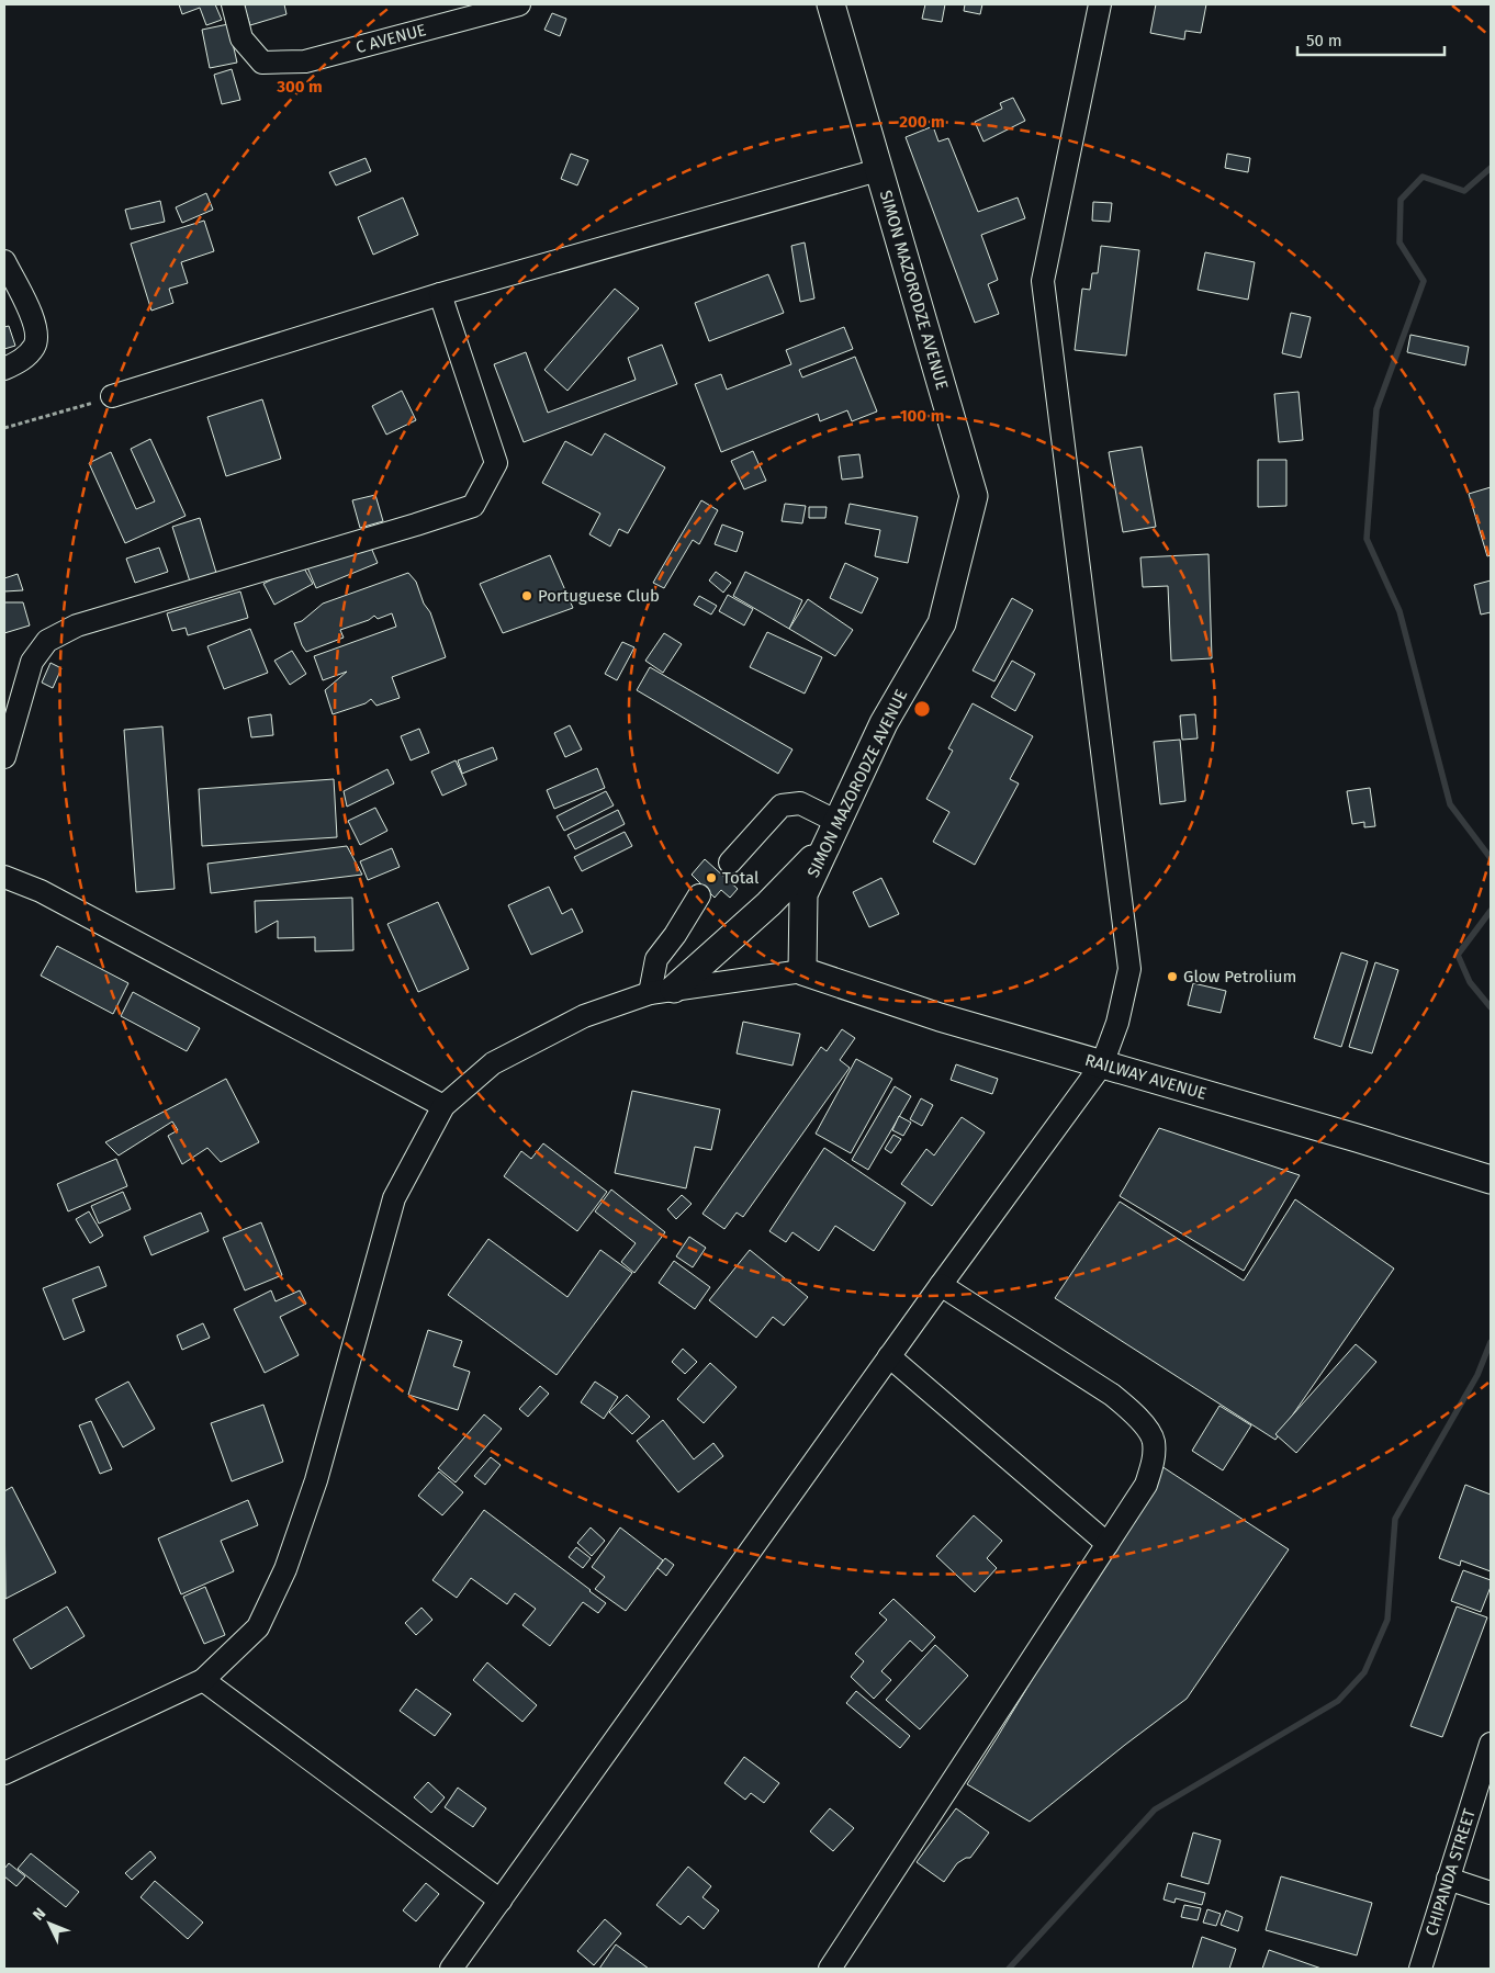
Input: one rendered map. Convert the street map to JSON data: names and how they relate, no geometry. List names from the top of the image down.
{
  "streets": {
    "main road": ["SIMON MAZORODZE AVENUE", "RAILWAY AVENUE"],
    "street": ["C AVENUE", "CHIPANDA STREET"]
  },
  "crossings": [
    ["SIMON MAZORODZE AVENUE", "RAILWAY AVENUE"]
  ],
  "places": ["Portuguese Club", "Total", "Glow Petrolium"],
  "scale_bar": "50 m",
  "north": "top left",
  "rings": ["300 m", "200 m", "100 m"]
}
